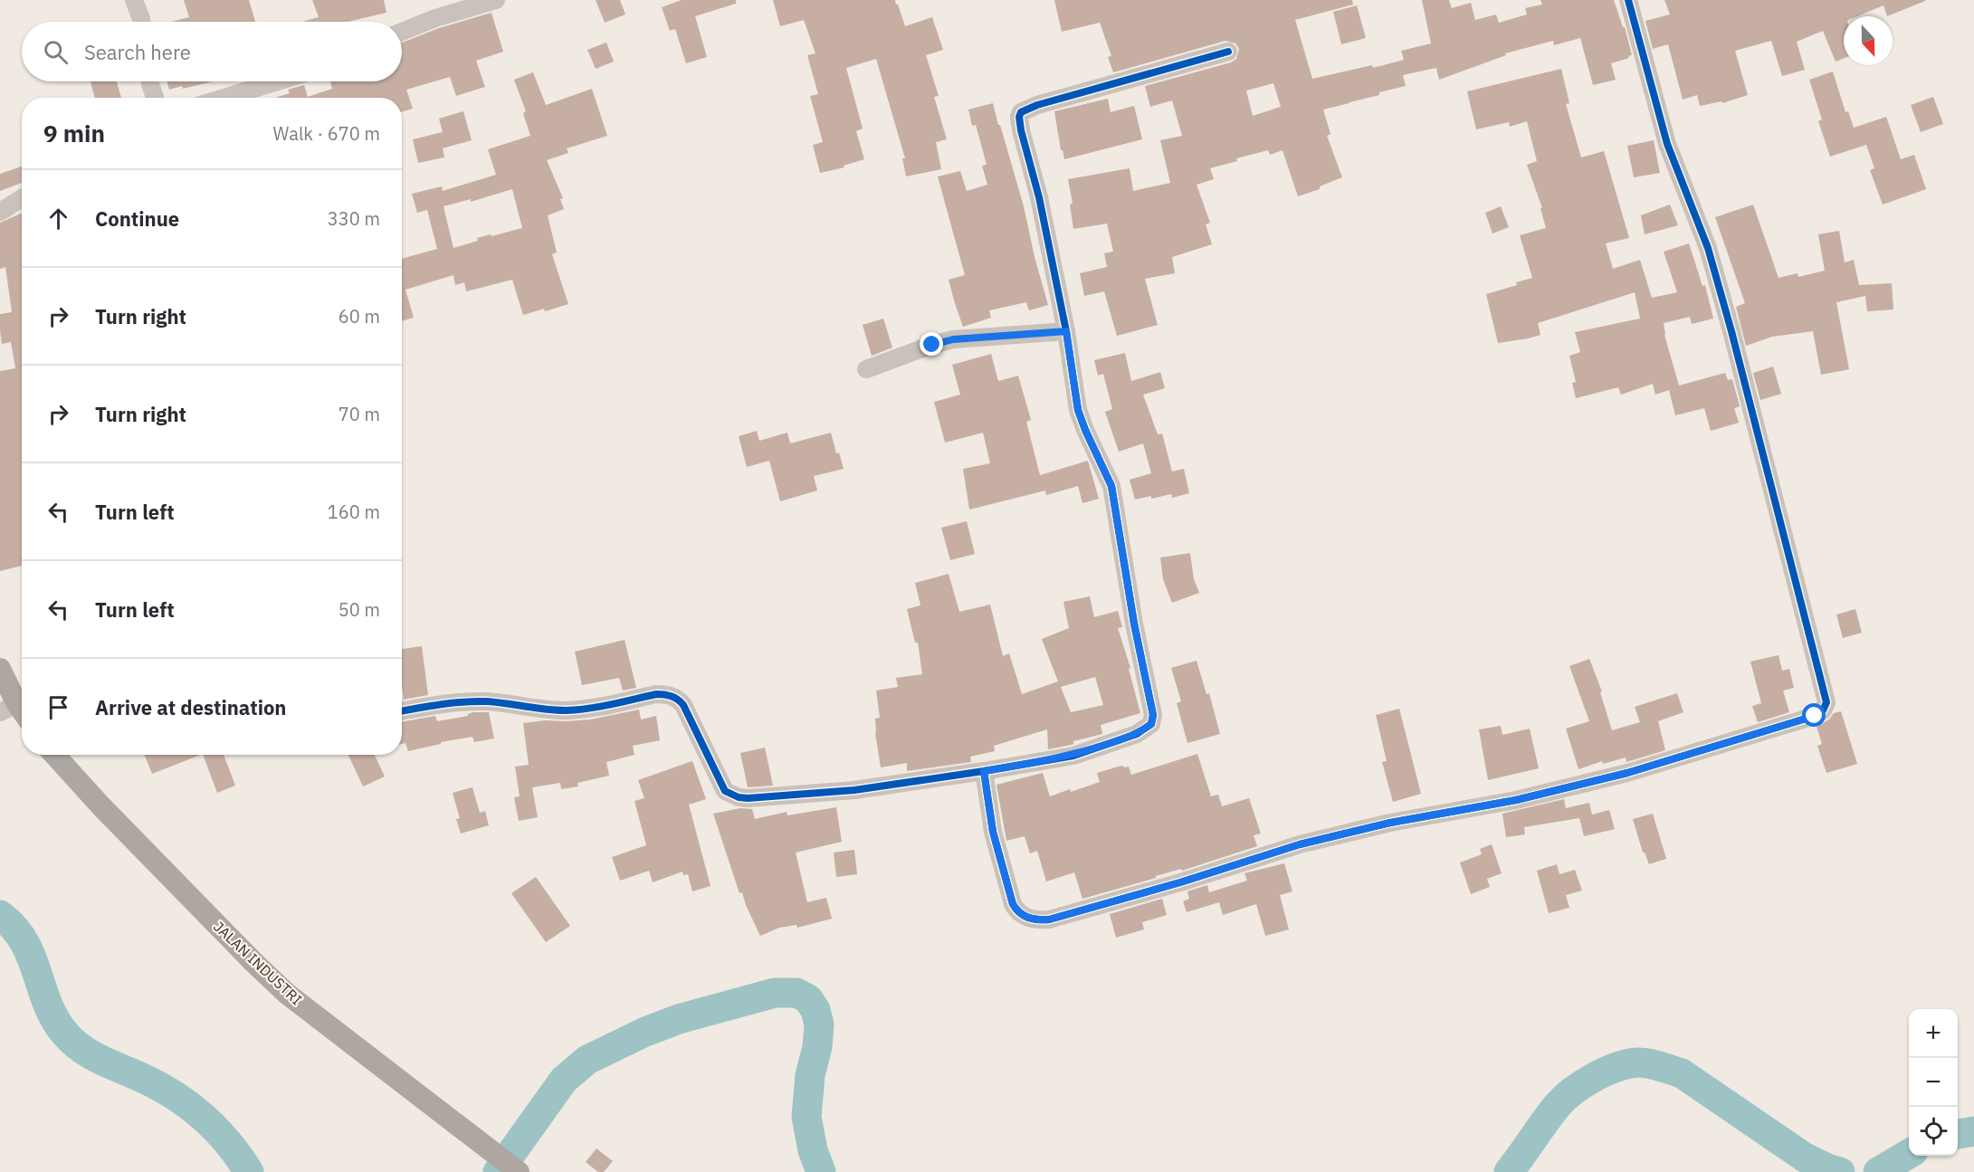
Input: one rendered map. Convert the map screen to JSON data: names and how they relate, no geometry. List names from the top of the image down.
{
  "streets": {
    "main road": ["JALAN INDUSTRI"]
  },
  "north": "bottom",
  "page": {
    "search": "Search here",
    "heading": ["9 min", "Walk · 670 m"],
    "list": [
      ["Continue", "330 m"],
      ["Turn right", "60 m"],
      ["Turn right", "70 m"],
      ["Turn left", "160 m"],
      ["Turn left", "50 m"],
      "Arrive at destination"
    ],
    "map_buttons": ["+", "−"]
  }
}
